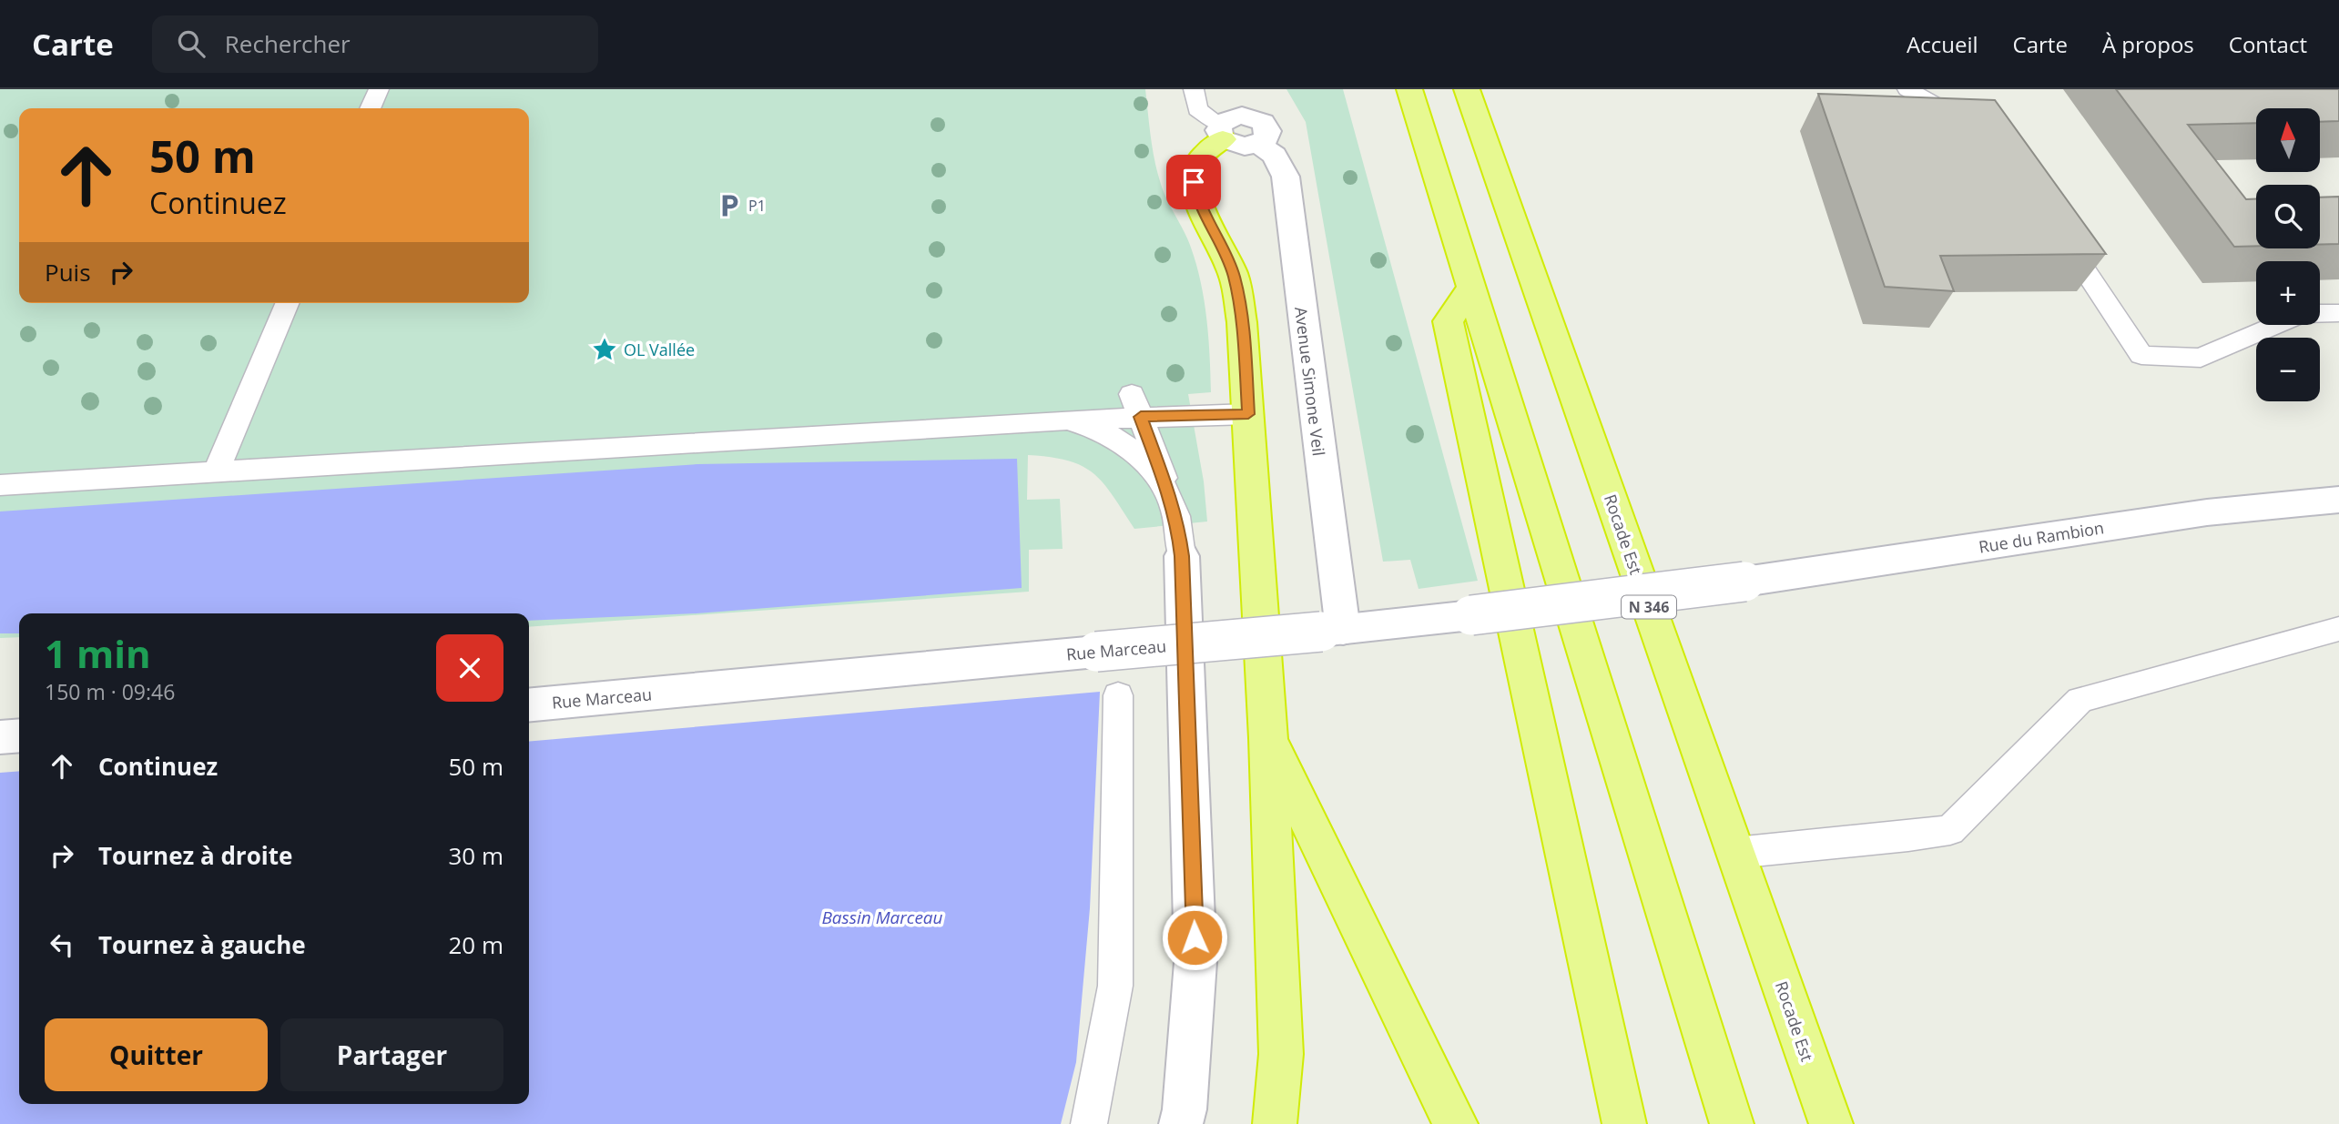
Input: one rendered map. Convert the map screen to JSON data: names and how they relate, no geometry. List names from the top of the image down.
{
  "streets": {
    "highway": ["Rocade Est", "N 346"],
    "street": ["Avenue Simone Veil", "Rue du Rambion", "Rue Marceau"]
  },
  "crossings": [
    ["Avenue Simone Veil", "Rue Marceau"],
    ["Rue du Rambion", "Rue Marceau"]
  ],
  "water": ["Bassin Marceau"],
  "places": {
    "parking": ["P1"],
    "place": ["OL Vallée"]
  },
  "north": "top",
  "page": {
    "header": "Carte",
    "search": "Rechercher",
    "nav": [
      "Accueil",
      "Carte",
      "À propos",
      "Contact"
    ],
    "map_buttons": ["+", "−"],
    "turn": ["50 m", "Continuez"],
    "then": "Puis",
    "heading": ["1 min", "150 m · 09:46"],
    "list": [
      {
        "name": "Continuez",
        "value": "50 m"
      },
      {
        "name": "Tournez à droite",
        "value": "30 m"
      },
      {
        "name": "Tournez à gauche",
        "value": "20 m"
      }
    ],
    "buttons": ["Quitter", "Partager"]
  }
}
